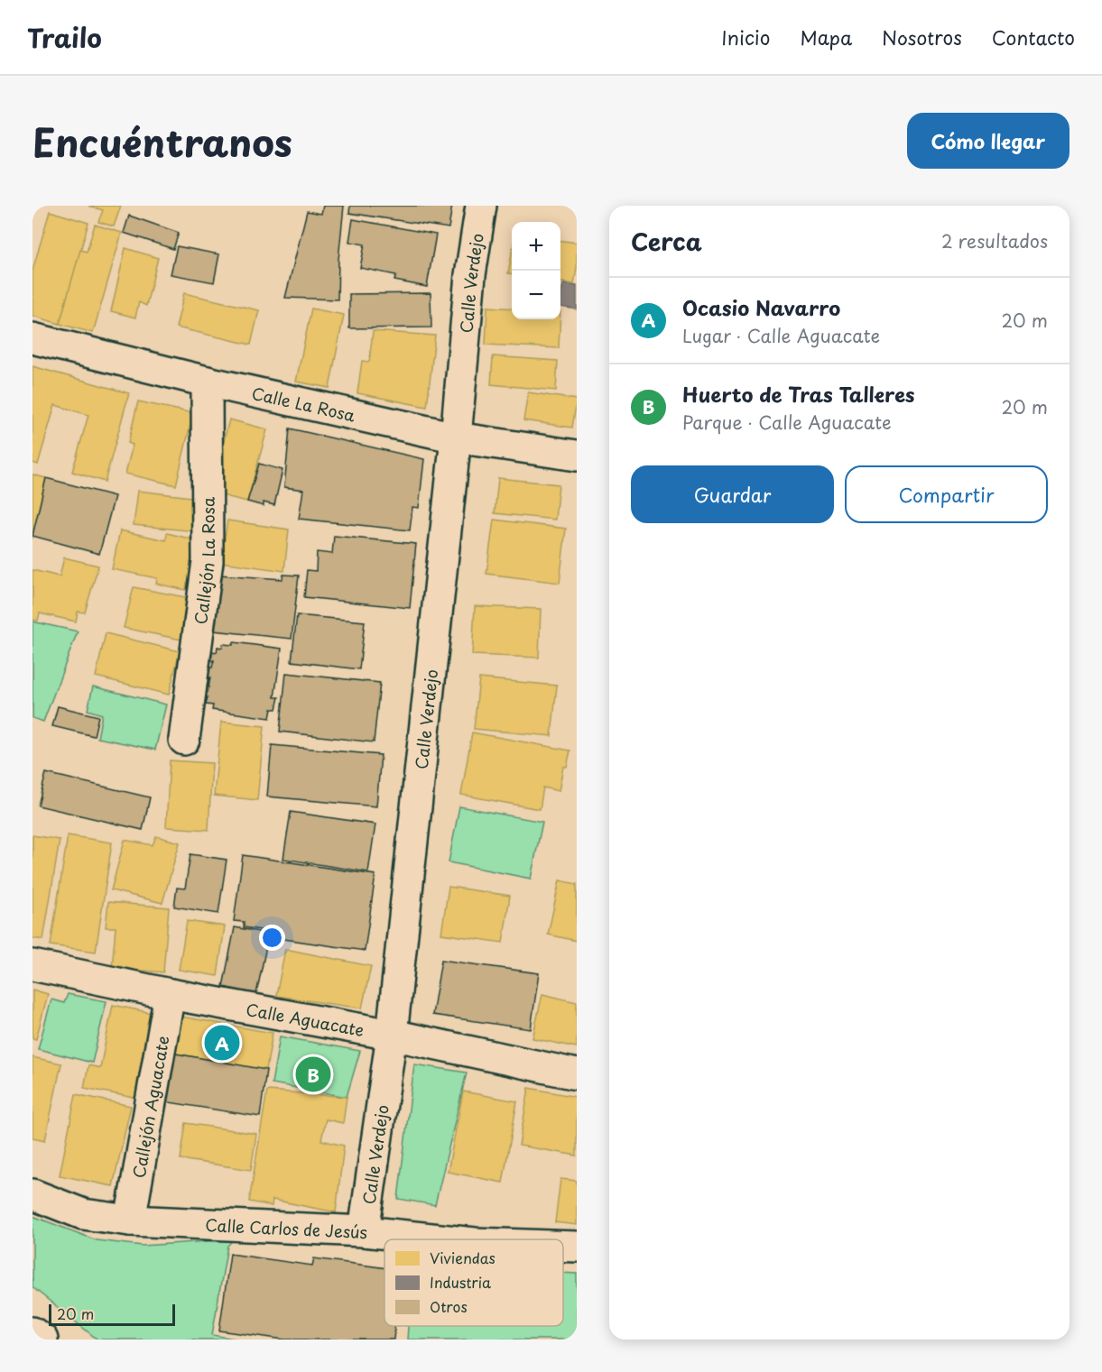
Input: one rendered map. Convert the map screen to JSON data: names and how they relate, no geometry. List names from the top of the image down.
{
  "streets": {
    "street": [
      "Calle Verdejo",
      "Calle La Rosa",
      "Callejón La Rosa",
      "Calle Aguacate",
      "Callejón Aguacate",
      "Calle Carlos de Jesús"
    ]
  },
  "crossings": [
    ["Calle Verdejo", "Calle La Rosa"],
    ["Calle Verdejo", "Calle Aguacate"],
    ["Calle Verdejo", "Calle Carlos de Jesús"],
    ["Calle La Rosa", "Callejón La Rosa"],
    ["Calle Aguacate", "Callejón Aguacate"],
    ["Callejón Aguacate", "Calle Carlos de Jesús"]
  ],
  "legend": ["Viviendas", "Industria", "Otros"],
  "scale_bar": "20 m",
  "page": {
    "header": "Trailo",
    "nav": [
      "Inicio",
      "Mapa",
      "Nosotros",
      "Contacto"
    ],
    "title": "Encuéntranos",
    "buttons": [
      "Cómo llegar",
      ["Guardar", "Compartir"]
    ],
    "heading": ["Cerca", "2 resultados"],
    "map_buttons": ["+", "−"],
    "list": [
      {
        "mark": "A",
        "name": "Ocasio Navarro",
        "note": "Lugar · Calle Aguacate",
        "value": "20 m"
      },
      {
        "mark": "B",
        "name": "Huerto de Tras Talleres",
        "note": "Parque · Calle Aguacate",
        "value": "20 m"
      }
    ],
    "pins": ["A", "B"],
    "scale": "20 m"
  }
}
